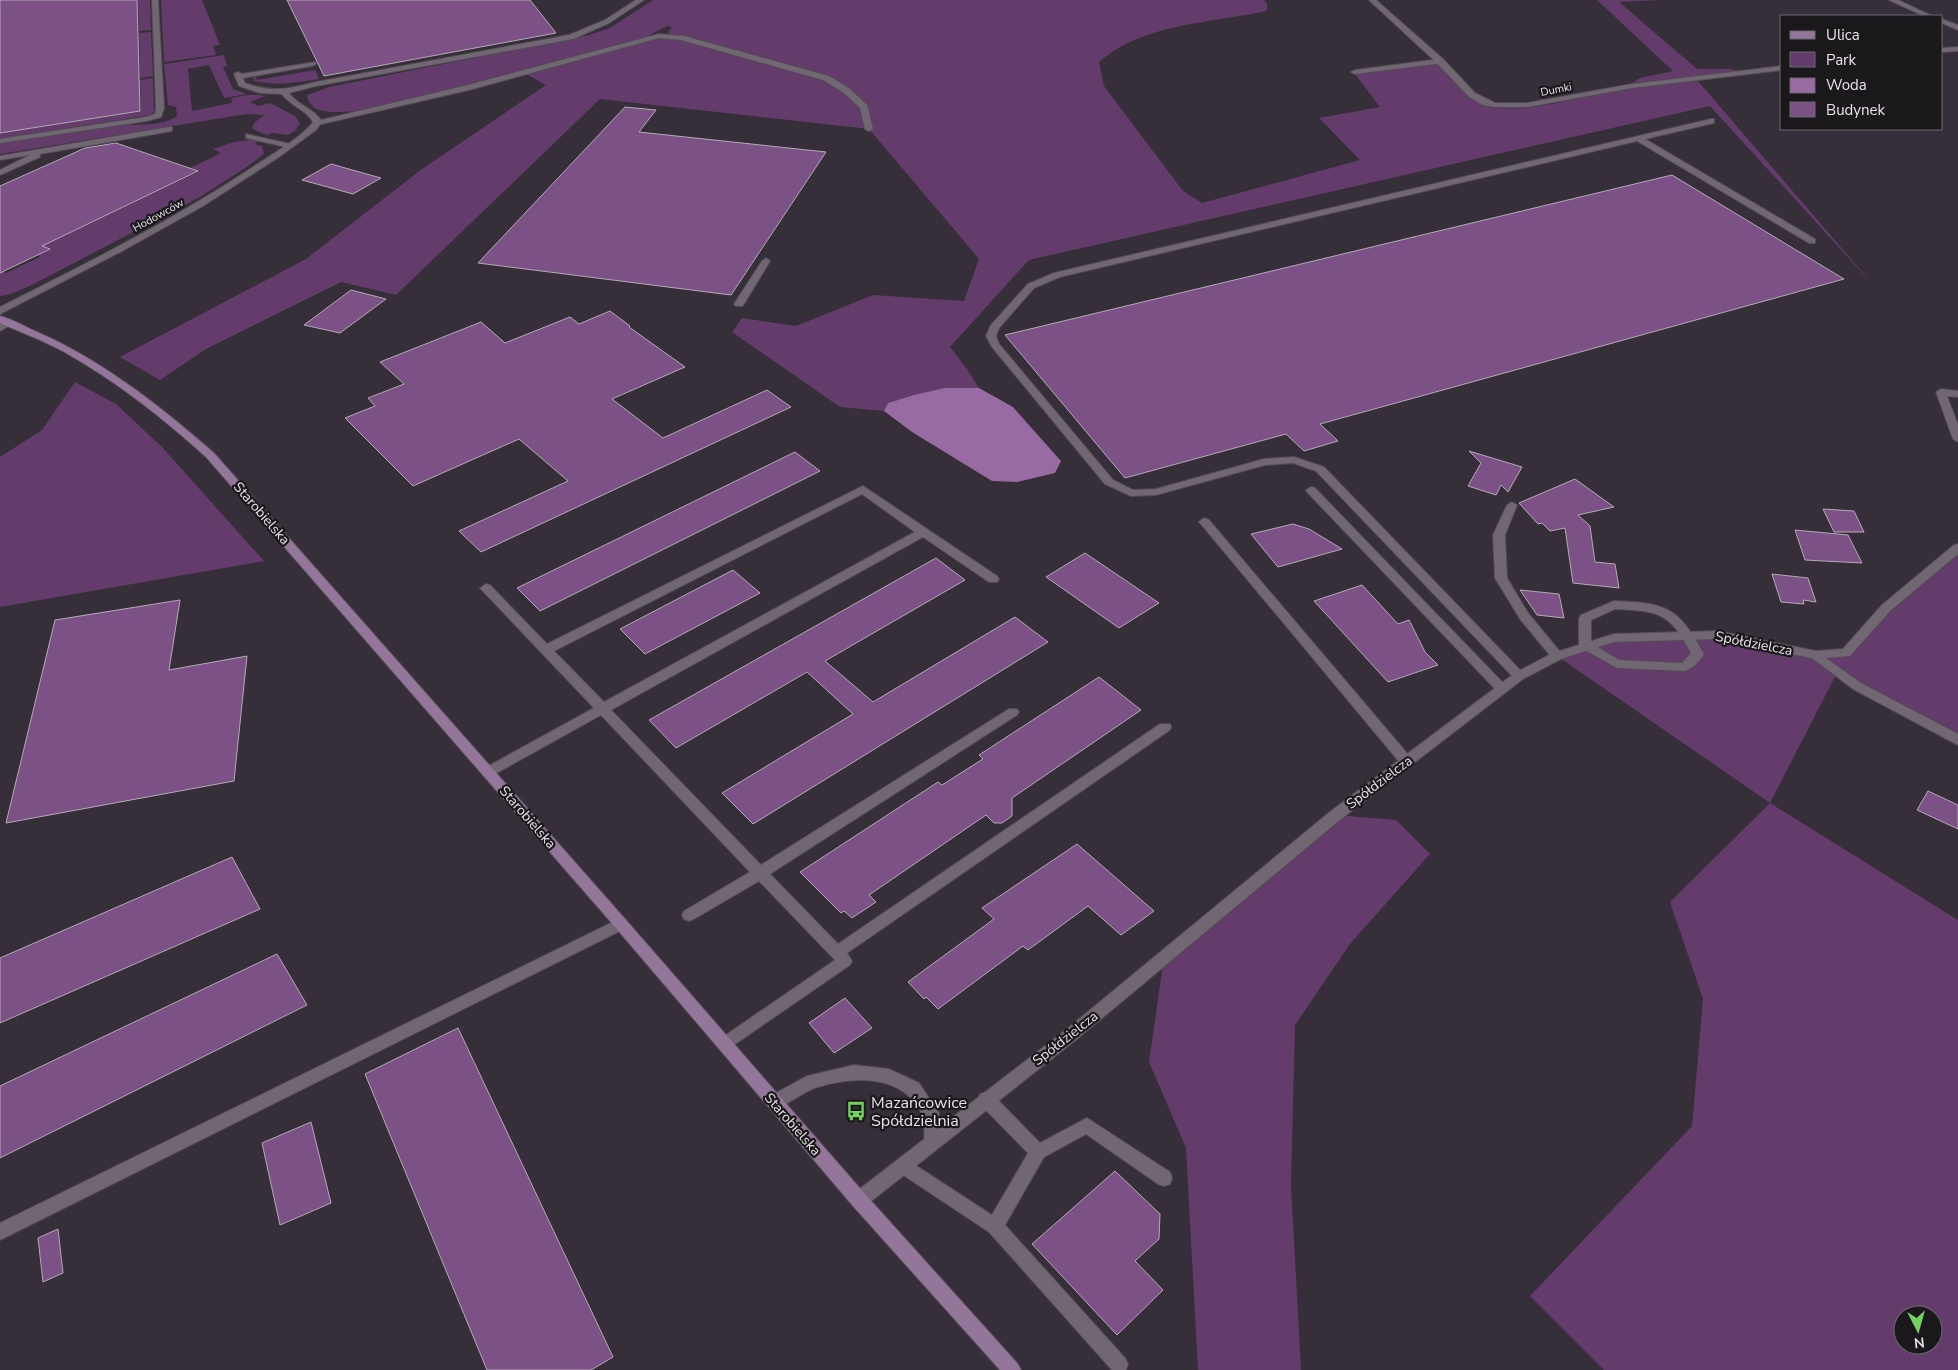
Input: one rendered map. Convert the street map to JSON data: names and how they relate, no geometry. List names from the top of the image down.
{
  "streets": {
    "street": [
      "Dumki",
      "Hodowców",
      "Starobielska",
      "Spółdzielcza"
    ]
  },
  "crossings": [
    ["Starobielska", "Spółdzielcza"]
  ],
  "places": {
    "bus stop": ["Mazańcowice Spółdzielnia"]
  },
  "legend": [
    "Ulica",
    "Park",
    "Woda",
    "Budynek"
  ],
  "north": "bottom"
}
